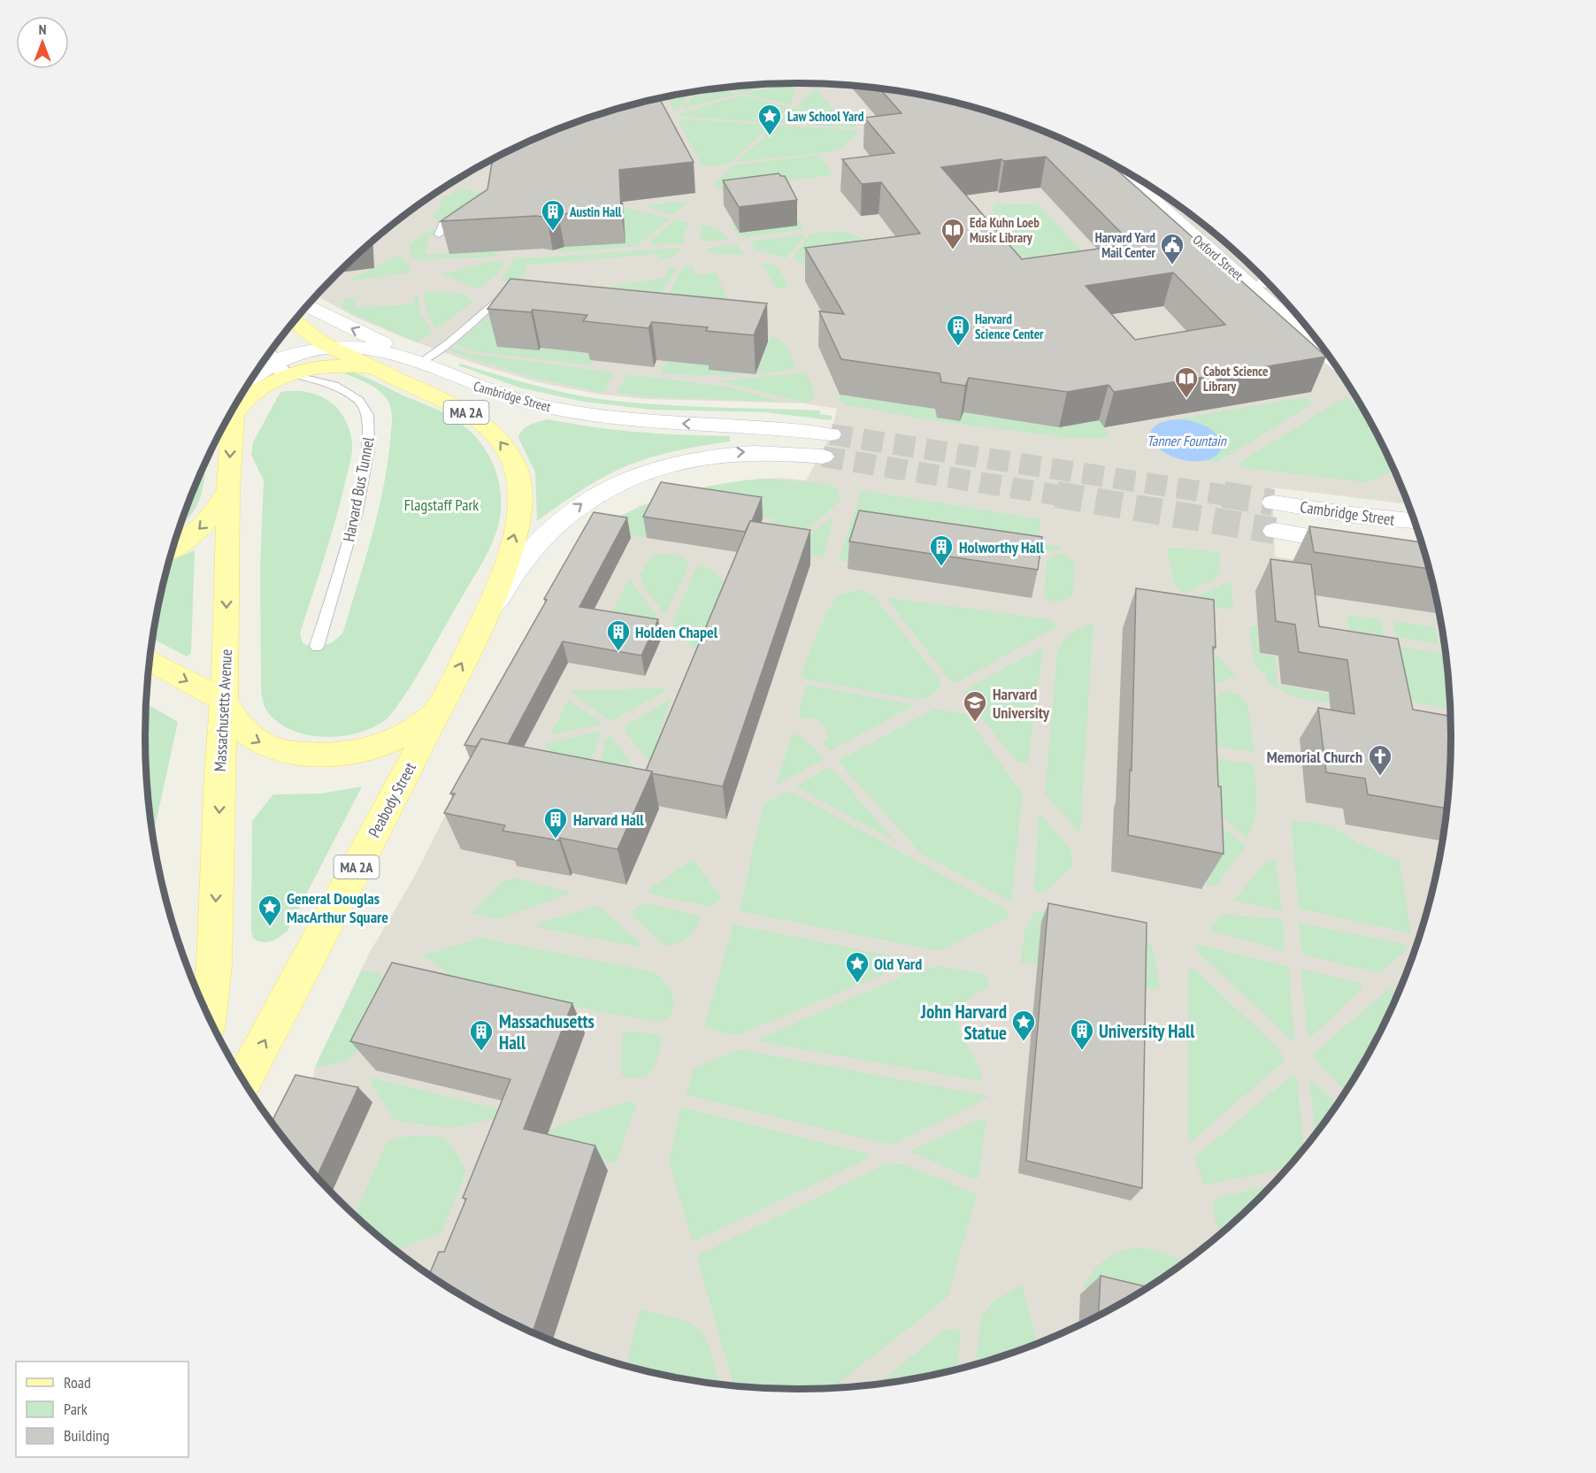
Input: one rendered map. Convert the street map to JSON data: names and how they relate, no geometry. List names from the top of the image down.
{
  "streets": {
    "main road": [
      "Oxford Street",
      "Cambridge Street",
      "MA 2A",
      "Massachusetts Avenue",
      "Peabody Street"
    ],
    "lane": ["Harvard Bus Tunnel"]
  },
  "crossings": [
    ["Cambridge Street", "MA 2A"],
    ["Cambridge Street", "Harvard Bus Tunnel"],
    ["Cambridge Street", "Peabody Street"],
    ["MA 2A", "Peabody Street"]
  ],
  "one_way": ["Massachusetts Avenue", "Peabody Street"],
  "water": ["Tanner Fountain"],
  "parks": ["Flagstaff Park"],
  "places": {
    "place": [
      "Law School Yard",
      "General Douglas MacArthur Square",
      "Old Yard",
      "John Harvard Statue"
    ],
    "building": [
      "Austin Hall",
      "Harvard Science Center",
      "Holworthy Hall",
      "Holden Chapel",
      "Harvard Hall",
      "University Hall",
      "Massachusetts Hall"
    ],
    "library": ["Eda Kuhn Loeb Music Library", "Cabot Science Library"],
    "public building": ["Harvard Yard Mail Center"],
    "school or university": ["Harvard University"],
    "church": ["Memorial Church"]
  },
  "legend": ["Road", "Park", "Building"],
  "north": "top"
}
